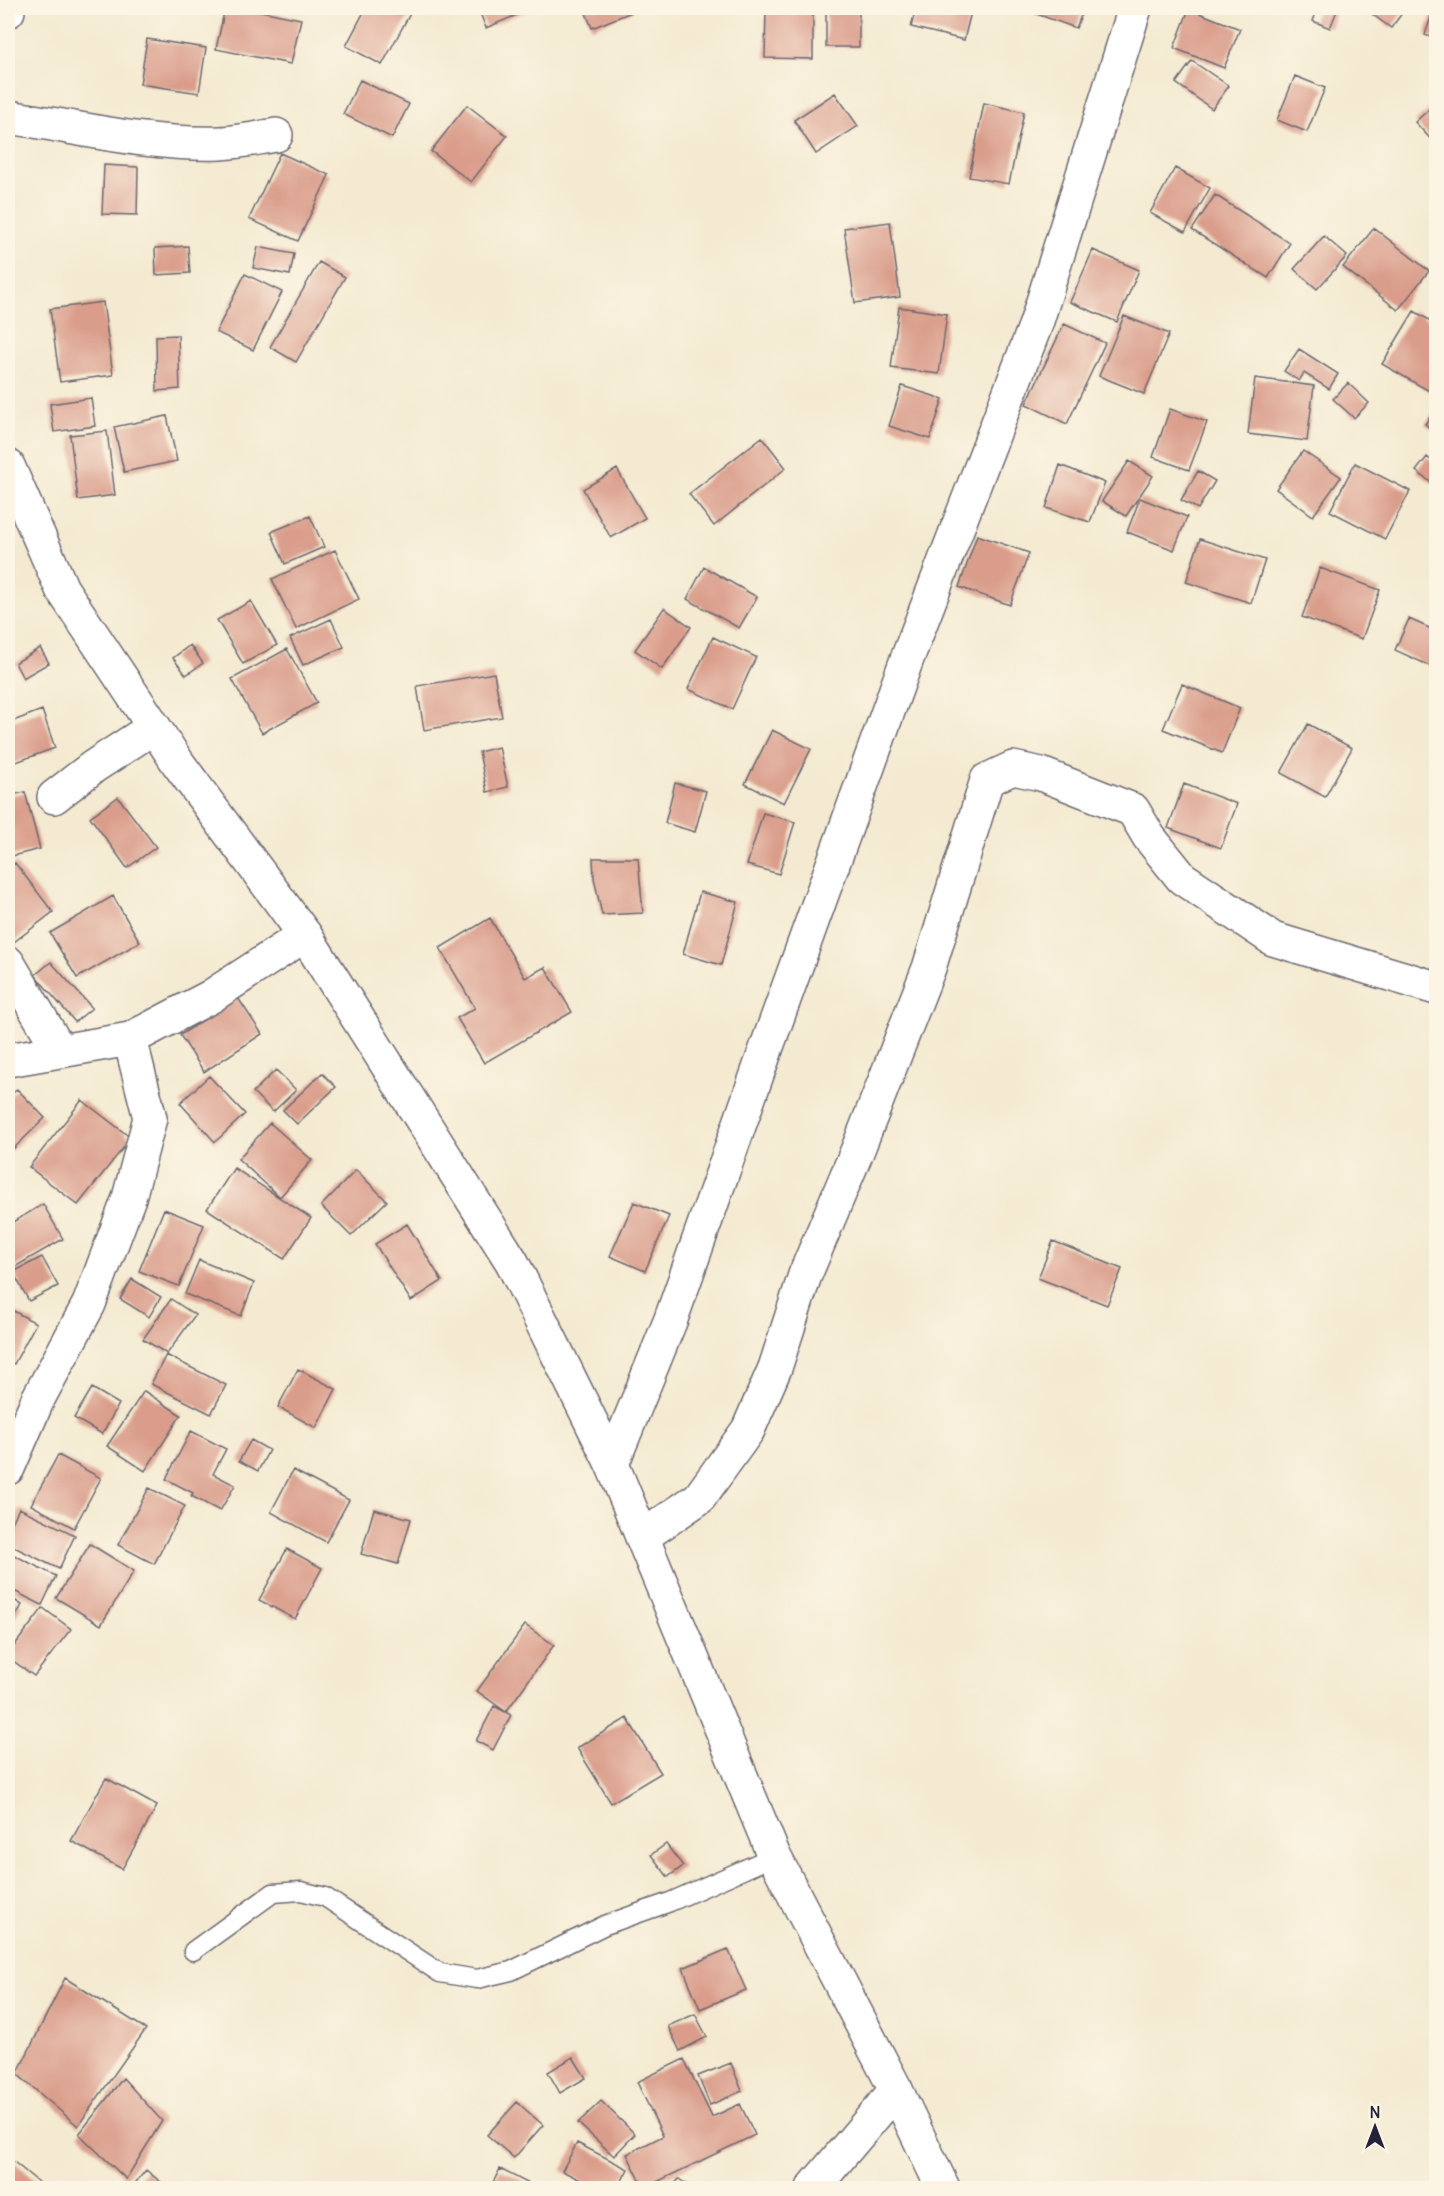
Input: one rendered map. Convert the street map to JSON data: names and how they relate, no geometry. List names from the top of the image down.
{
  "north": "top"
}
